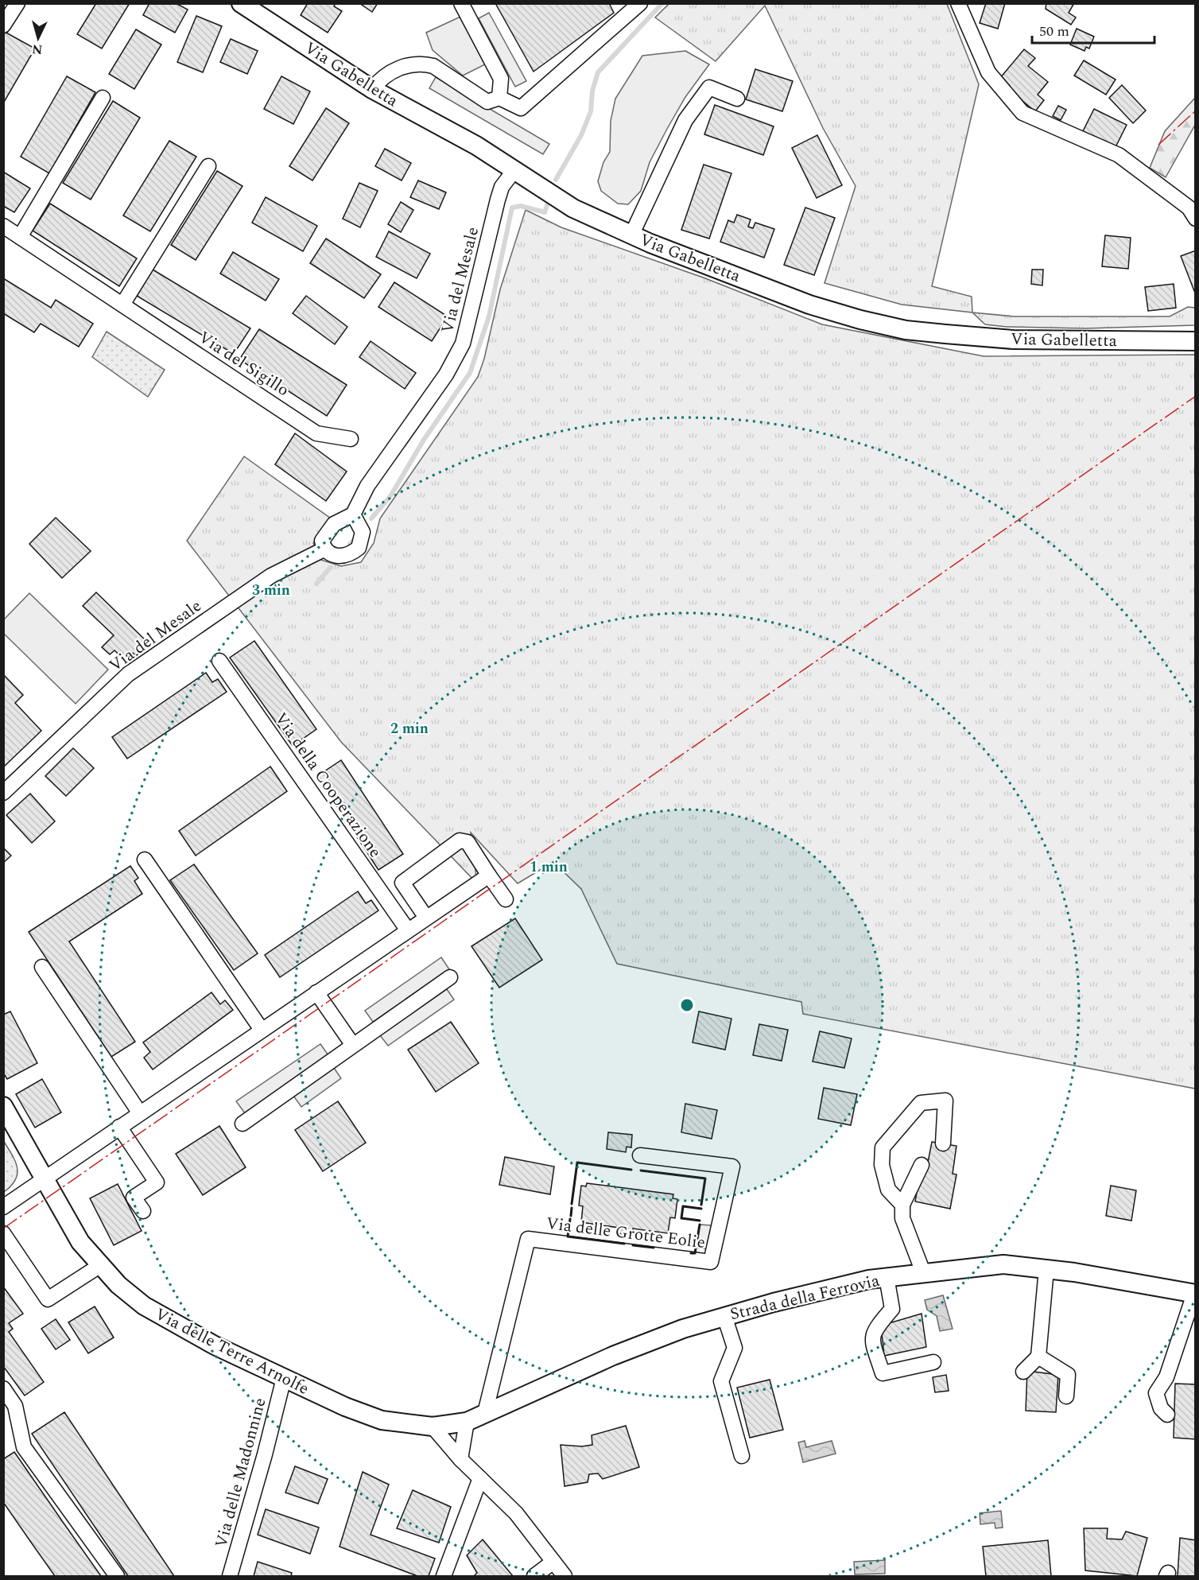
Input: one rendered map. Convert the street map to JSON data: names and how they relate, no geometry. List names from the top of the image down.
{
  "streets": {
    "street": [
      "Via Gabelletta",
      "Via del Mesale",
      "Via del Sigillo",
      "Via della Cooperazione",
      "Via delle Grotte Eolie",
      "Strada della Ferrovia",
      "Via delle Terre Arnolfe",
      "Via delle Madonnine"
    ]
  },
  "crossings": [
    ["Via Gabelletta", "Via del Mesale"],
    ["Via delle Grotte Eolie", "Strada della Ferrovia"],
    ["Strada della Ferrovia", "Via delle Terre Arnolfe"],
    ["Via delle Terre Arnolfe", "Via delle Madonnine"]
  ],
  "scale_bar": "50 m",
  "north": "bottom",
  "rings": ["3 min", "2 min", "1 min"]
}
